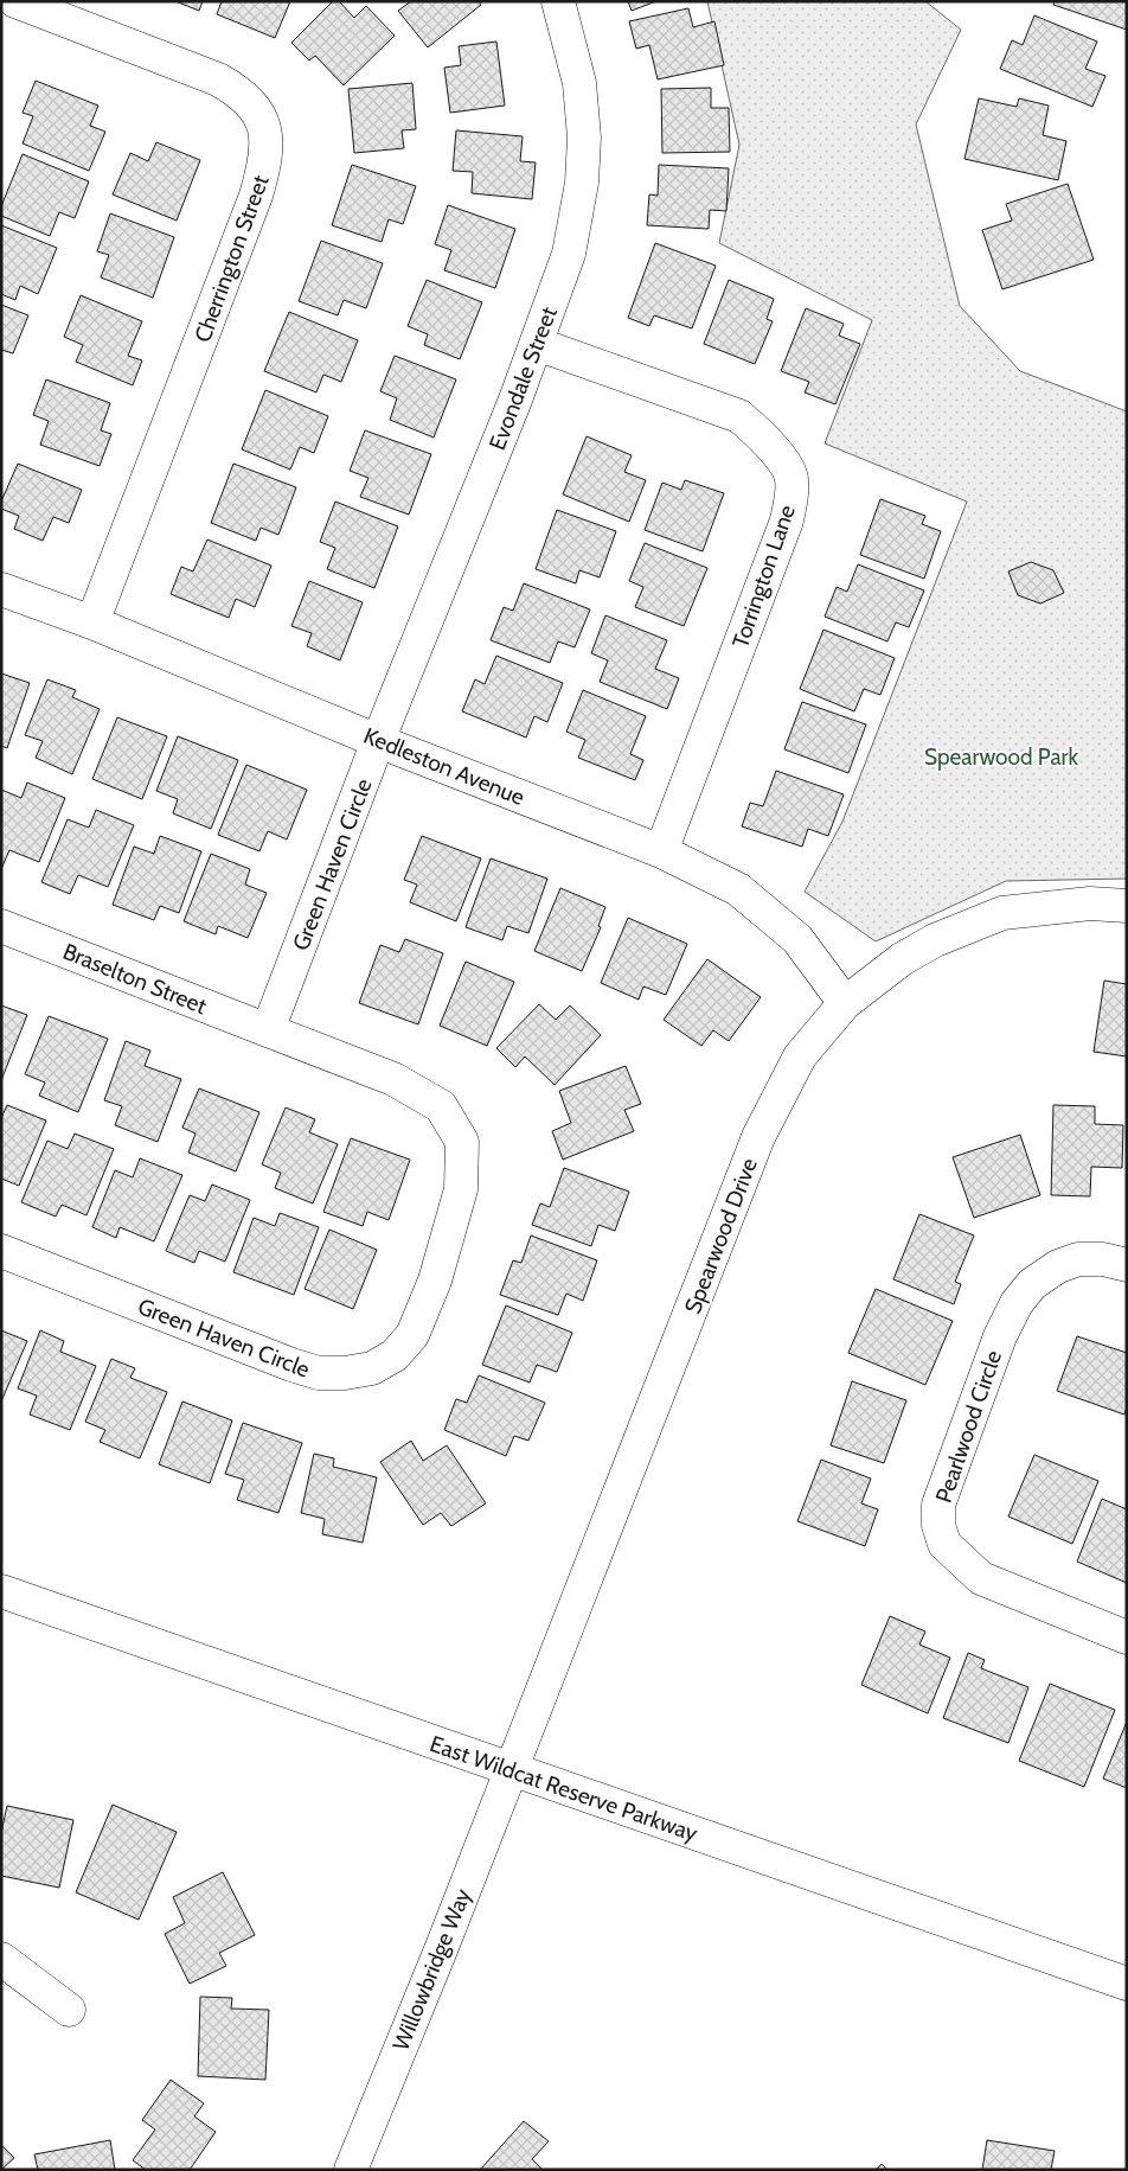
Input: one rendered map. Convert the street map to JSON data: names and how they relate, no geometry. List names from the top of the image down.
{
  "streets": {
    "street": [
      "Cherrington Street",
      "Evondale Street",
      "Torrington Lane",
      "Kedleston Avenue",
      "Green Haven Circle",
      "Braselton Street",
      "Spearwood Drive",
      "Pearlwood Circle",
      "East Wildcat Reserve Parkway",
      "Willowbridge Way"
    ]
  },
  "crossings": [
    ["Cherrington Street", "Kedleston Avenue"],
    ["Evondale Street", "Torrington Lane"],
    ["Evondale Street", "Kedleston Avenue"],
    ["Evondale Street", "Green Haven Circle"],
    ["Torrington Lane", "Kedleston Avenue"],
    ["Kedleston Avenue", "Green Haven Circle"],
    ["Kedleston Avenue", "Spearwood Drive"],
    ["Green Haven Circle", "Braselton Street"],
    ["Spearwood Drive", "East Wildcat Reserve Parkway"],
    ["Spearwood Drive", "Willowbridge Way"],
    ["East Wildcat Reserve Parkway", "Willowbridge Way"]
  ],
  "parks": ["Spearwood Park"]
}
